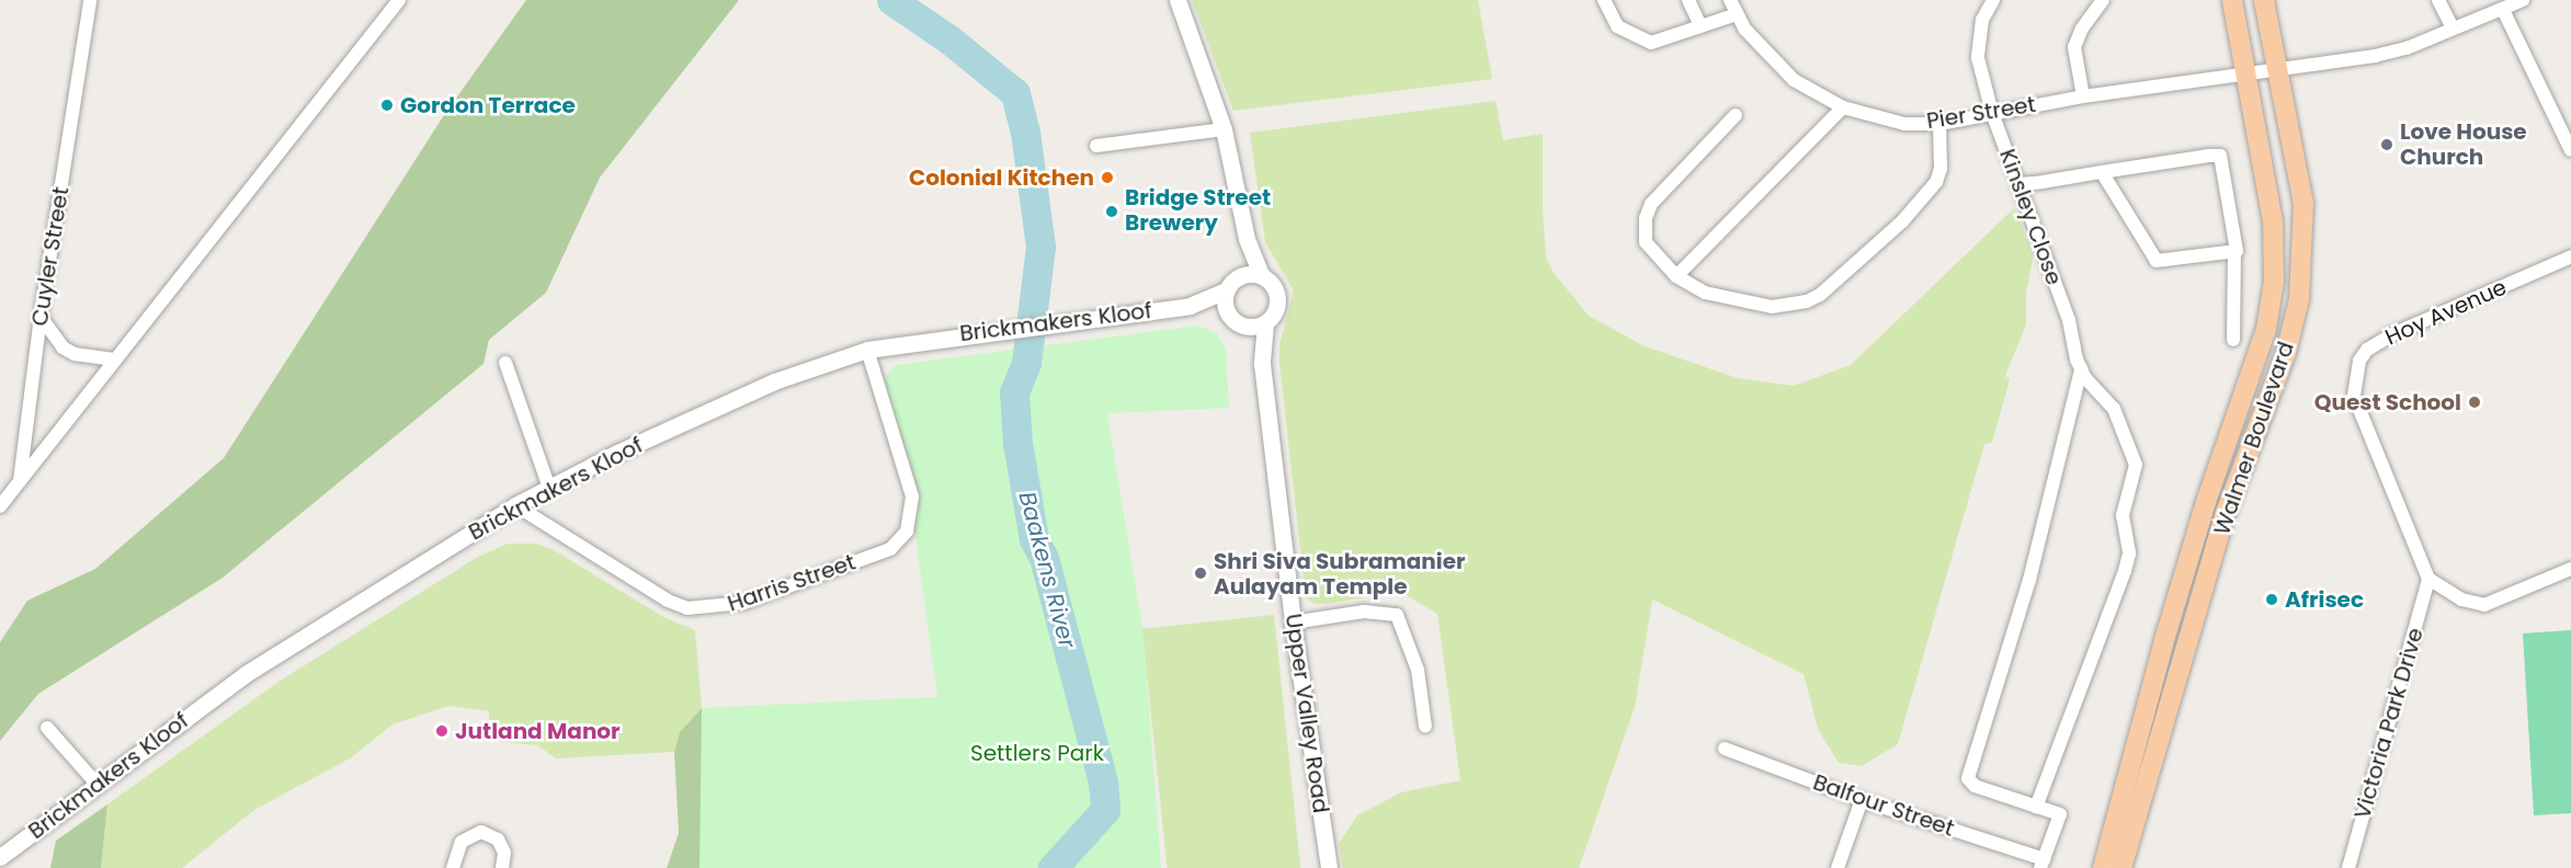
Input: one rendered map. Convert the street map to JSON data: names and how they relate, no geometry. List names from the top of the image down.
{
  "streets": {
    "main road": ["Walmer Boulevard"],
    "street": [
      "Pier Street",
      "Kinsley Close",
      "Cuyler Street",
      "Hoy Avenue",
      "Brickmakers Kloof",
      "Harris Street",
      "Upper Valley Road",
      "Victoria Park Drive",
      "Balfour Street"
    ]
  },
  "crossings": [
    ["Pier Street", "Kinsley Close"],
    ["Pier Street", "Walmer Boulevard"],
    ["Hoy Avenue", "Victoria Park Drive"],
    ["Brickmakers Kloof", "Harris Street"],
    ["Brickmakers Kloof", "Upper Valley Road"]
  ],
  "water": ["Baakens River"],
  "parks": ["Settlers Park"],
  "places": [
    "Gordon Terrace",
    "Love House Church",
    "Colonial Kitchen",
    "Bridge Street Brewery",
    "Quest School",
    "Shri Siva Subramanier Aulayam Temple",
    "Afrisec",
    "Jutland Manor"
  ]
}
